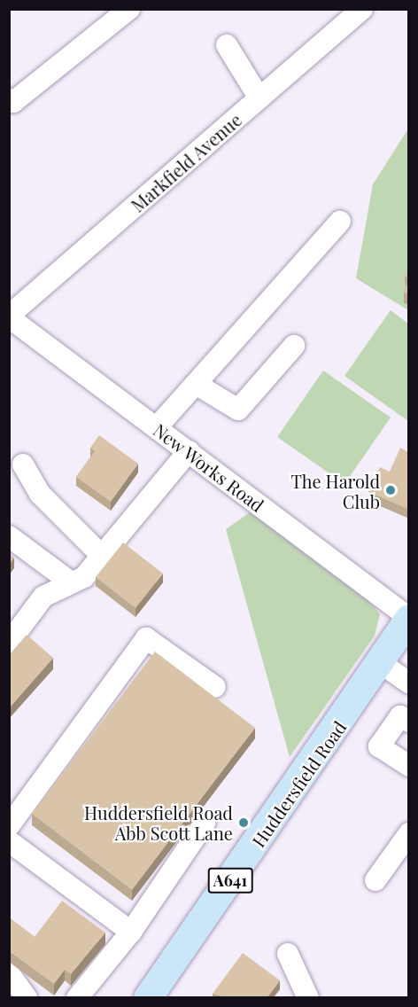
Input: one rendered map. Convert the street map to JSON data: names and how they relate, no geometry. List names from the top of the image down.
{
  "streets": {
    "main road": ["Huddersfield Road", "A641"],
    "street": ["Markfield Avenue", "New Works Road"]
  },
  "crossings": [
    ["Markfield Avenue", "New Works Road"],
    ["New Works Road", "Huddersfield Road"]
  ],
  "places": ["The Harold Club", "Huddersfield Road Abb Scott Lane"]
}
